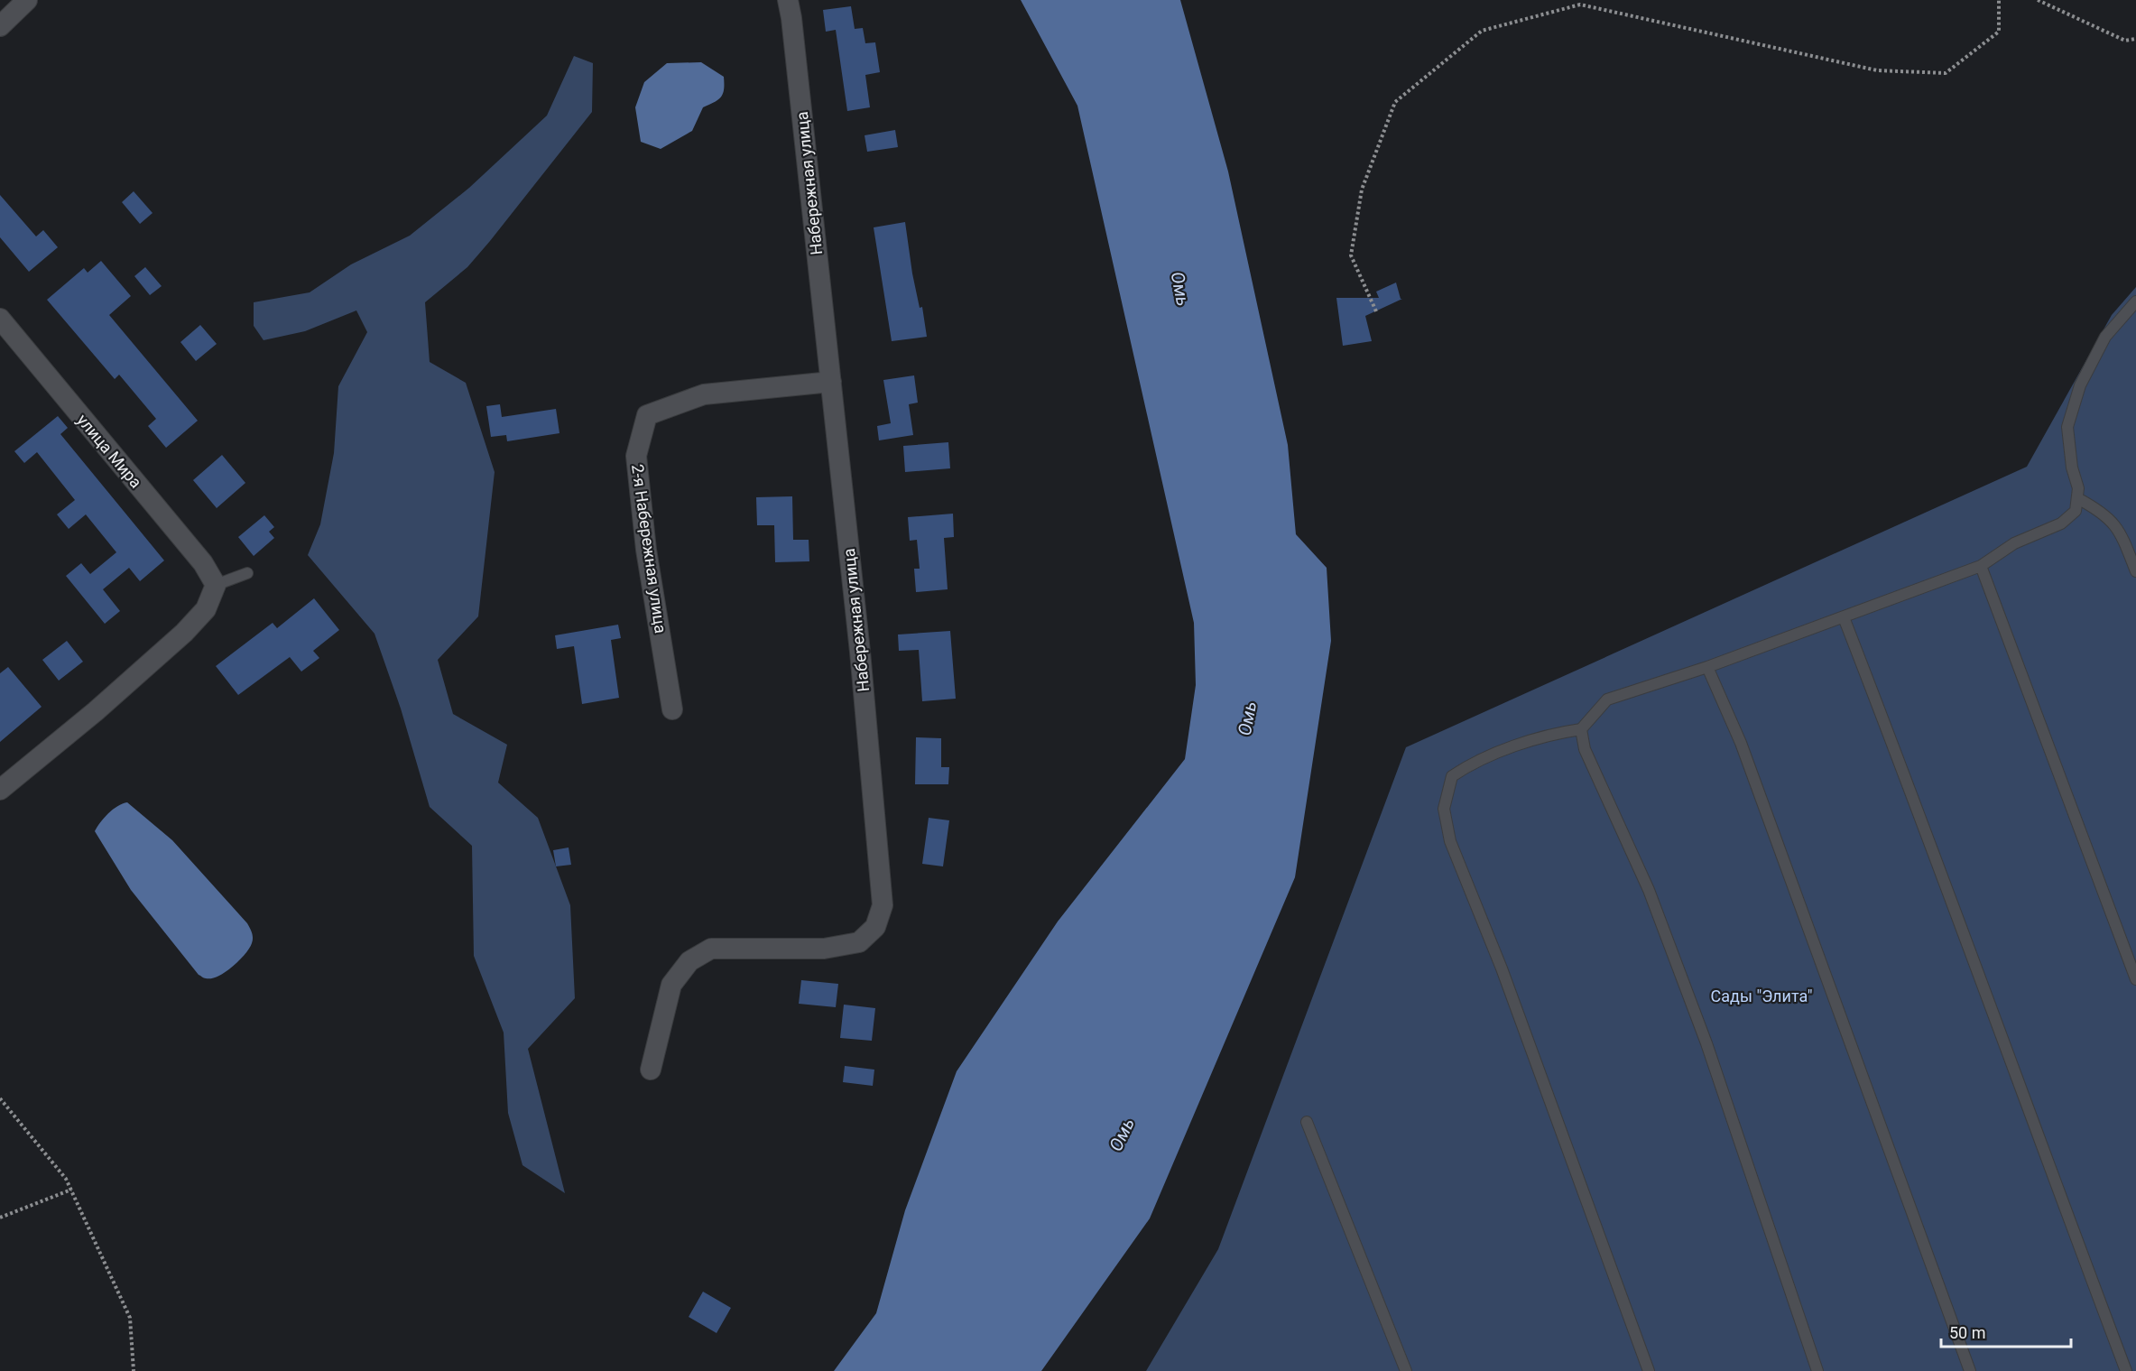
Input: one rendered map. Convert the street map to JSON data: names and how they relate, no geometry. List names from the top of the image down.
{
  "streets": {
    "street": ["Набережная улица", "улица Мира", "2-я Набережная улица"]
  },
  "crossings": [
    ["Набережная улица", "2-я Набережная улица"]
  ],
  "water": ["Омь"],
  "parks": ["Сады \"Элита\""],
  "scale_bar": "50 m"
}
